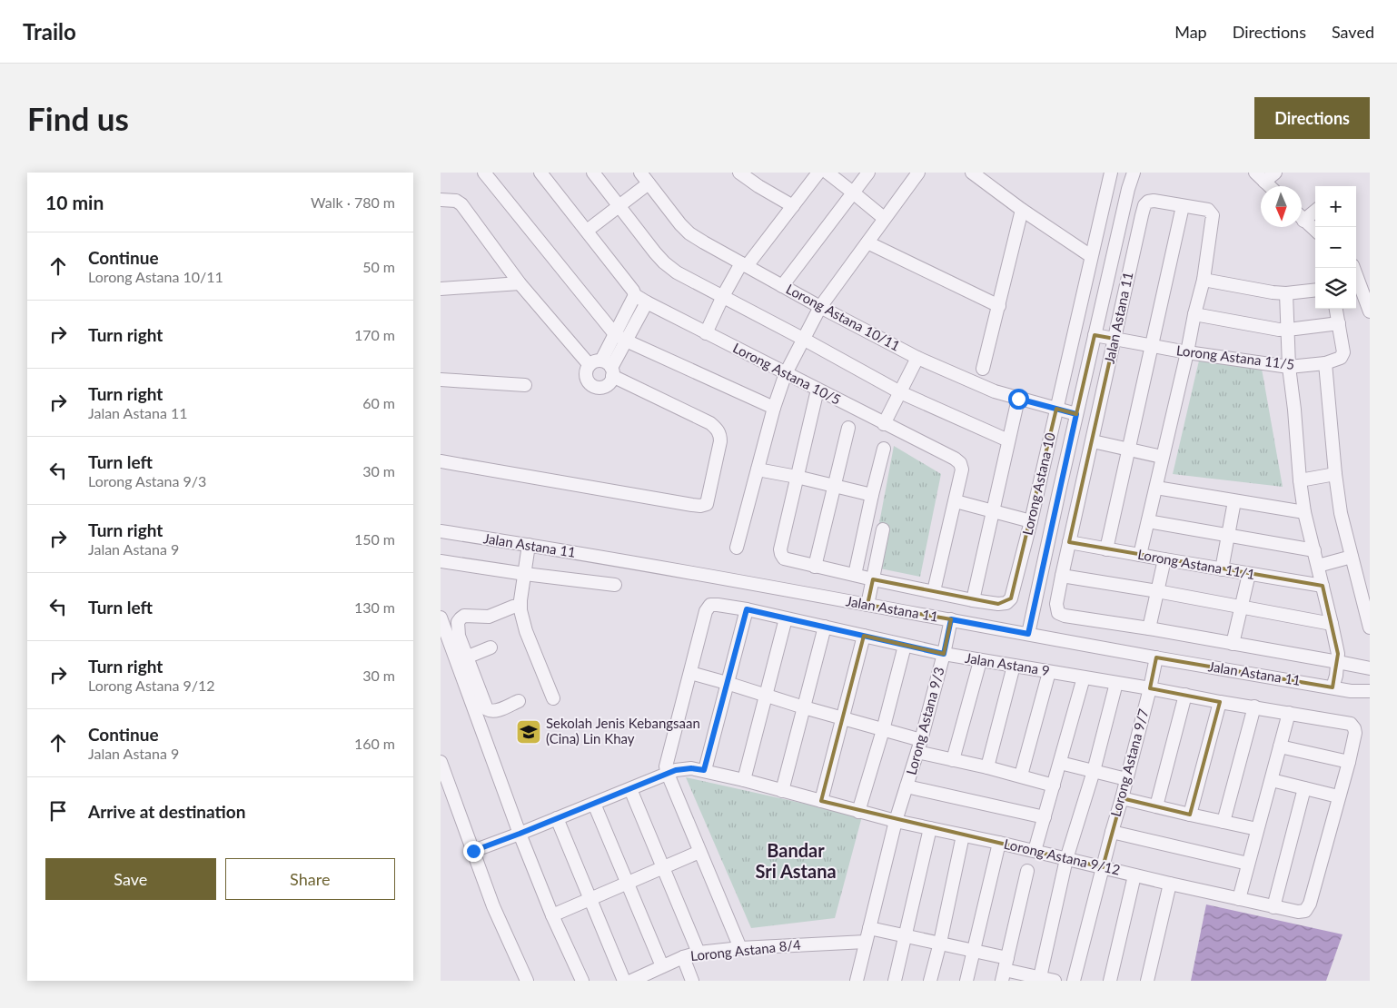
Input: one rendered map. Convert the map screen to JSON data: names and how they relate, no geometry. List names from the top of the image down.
{
  "streets": {
    "street": [
      "Lorong Astana 10/11",
      "Jalan Astana 11",
      "Lorong Astana 11/5",
      "Lorong Astana 10/5",
      "Lorong Astana 10",
      "Lorong Astana 11/1",
      "Jalan Astana 9",
      "Lorong Astana 9/3",
      "Lorong Astana 9/7",
      "Lorong Astana 9/12",
      "Lorong Astana 8/4"
    ]
  },
  "crossings": [
    ["Lorong Astana 10/11", "Lorong Astana 10"],
    ["Jalan Astana 11", "Lorong Astana 11/5"],
    ["Jalan Astana 11", "Lorong Astana 11/1"],
    ["Jalan Astana 11", "Lorong Astana 9/3"],
    ["Jalan Astana 11", "Lorong Astana 9/7"],
    ["Lorong Astana 10/5", "Lorong Astana 10"],
    ["Jalan Astana 9", "Lorong Astana 9/3"],
    ["Jalan Astana 9", "Lorong Astana 9/7"],
    ["Jalan Astana 9", "Lorong Astana 9/12"],
    ["Lorong Astana 9/3", "Lorong Astana 9/12"],
    ["Lorong Astana 9/3", "Lorong Astana 8/4"],
    ["Lorong Astana 9/7", "Lorong Astana 9/12"]
  ],
  "districts": ["Bandar Sri Astana"],
  "places": {
    "school or university": ["Sekolah Jenis Kebangsaan (Cina) Lin Khay"]
  },
  "north": "bottom",
  "page": {
    "header": "Trailo",
    "nav": ["Map", "Directions", "Saved"],
    "buttons": [
      "Directions",
      ["Save", "Share"]
    ],
    "title": "Find us",
    "heading": ["10 min", "Walk · 780 m"],
    "map_buttons": ["+", "−"],
    "list": [
      ["Continue", "Lorong Astana 10/11", "50 m"],
      ["Turn right", "170 m"],
      ["Turn right", "Jalan Astana 11", "60 m"],
      ["Turn left", "Lorong Astana 9/3", "30 m"],
      ["Turn right", "Jalan Astana 9", "150 m"],
      ["Turn left", "130 m"],
      ["Turn right", "Lorong Astana 9/12", "30 m"],
      ["Continue", "Jalan Astana 9", "160 m"],
      "Arrive at destination"
    ]
  }
}
